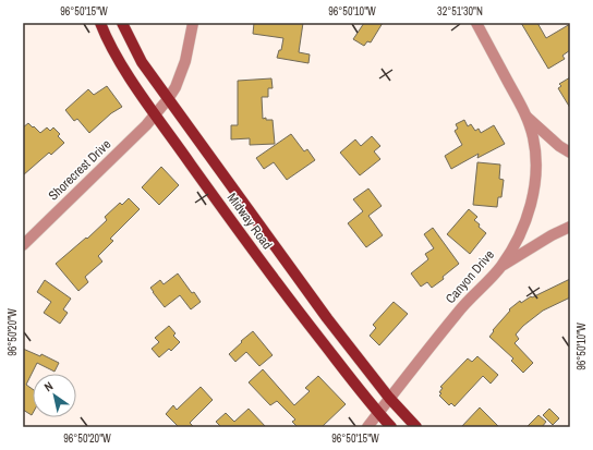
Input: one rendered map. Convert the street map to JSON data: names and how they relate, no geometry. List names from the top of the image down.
{
  "streets": {
    "main road": ["Midway Road"],
    "street": ["Shorecrest Drive", "Canyon Drive"]
  },
  "crossings": [
    ["Shorecrest Drive", "Midway Road"],
    ["Midway Road", "Canyon Drive"]
  ],
  "north": "top left",
  "coordinates": [
    "96°50'15\"W",
    "96°50'10\"W",
    "32°51'30\"N",
    "96°50'20\"W"
  ]
}
